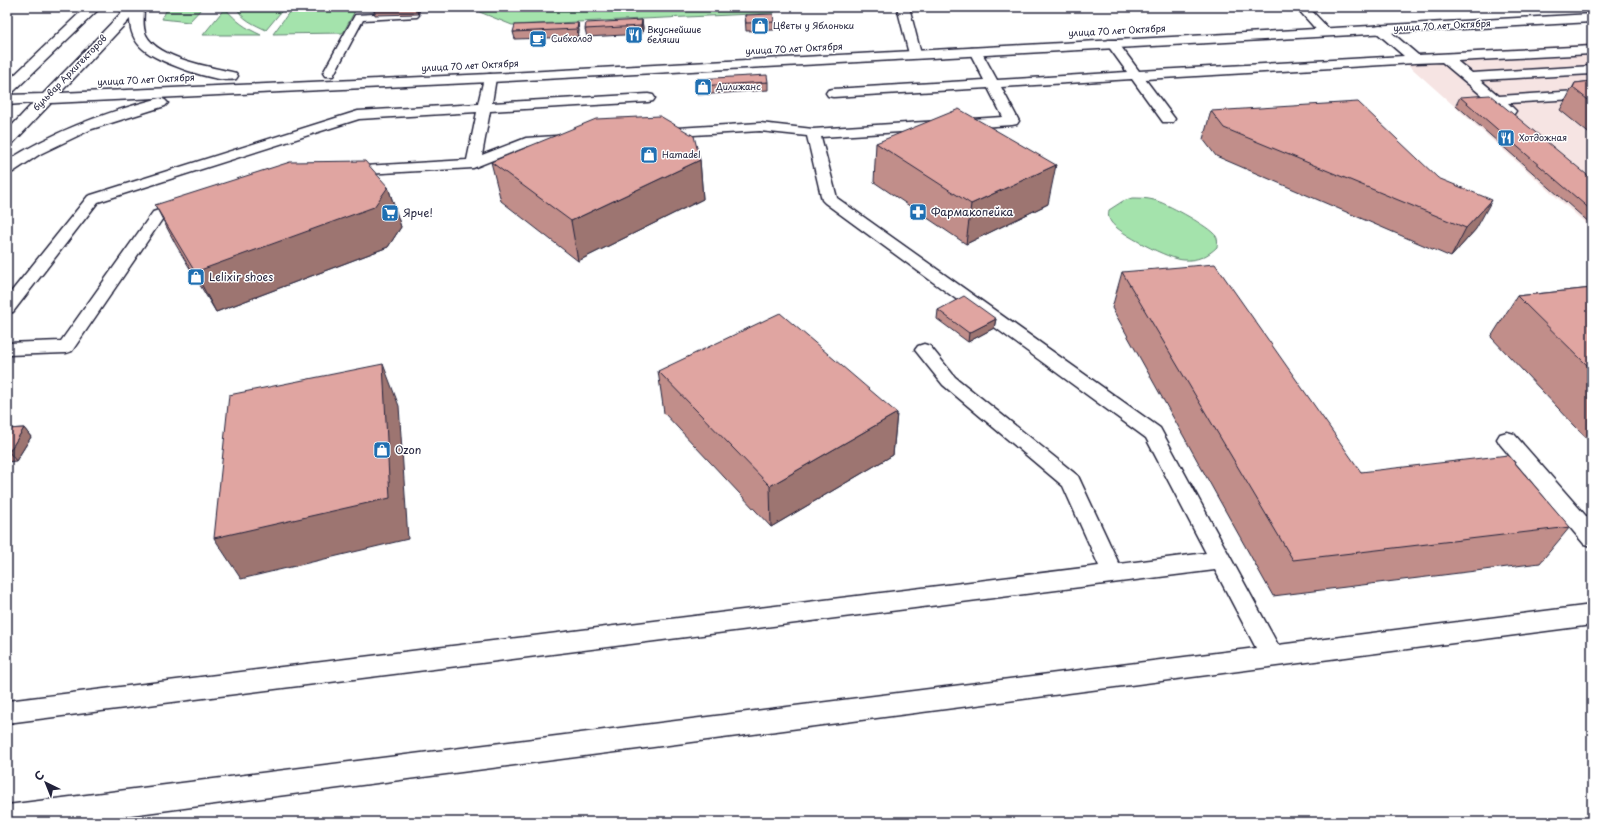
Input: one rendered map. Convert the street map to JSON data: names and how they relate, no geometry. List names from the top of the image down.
{
  "streets": {
    "main road": ["улица 70 лет Октября", "бульвар Архитекторов"]
  },
  "crossings": [
    ["улица 70 лет Октября", "бульвар Архитекторов"]
  ],
  "places": {
    "shop": [
      "Цветы у Яблоньки",
      "Дилижанс",
      "Hamadel",
      "Lelixir shoes",
      "Ozon"
    ],
    "restaurant": ["Вкуснейшие беляши", "Хотдожная"],
    "cafe": ["Сибхолод"],
    "pharmacy": ["Фармакопейка"],
    "supermarket": ["Ярче!"]
  },
  "north": "top left"
}
